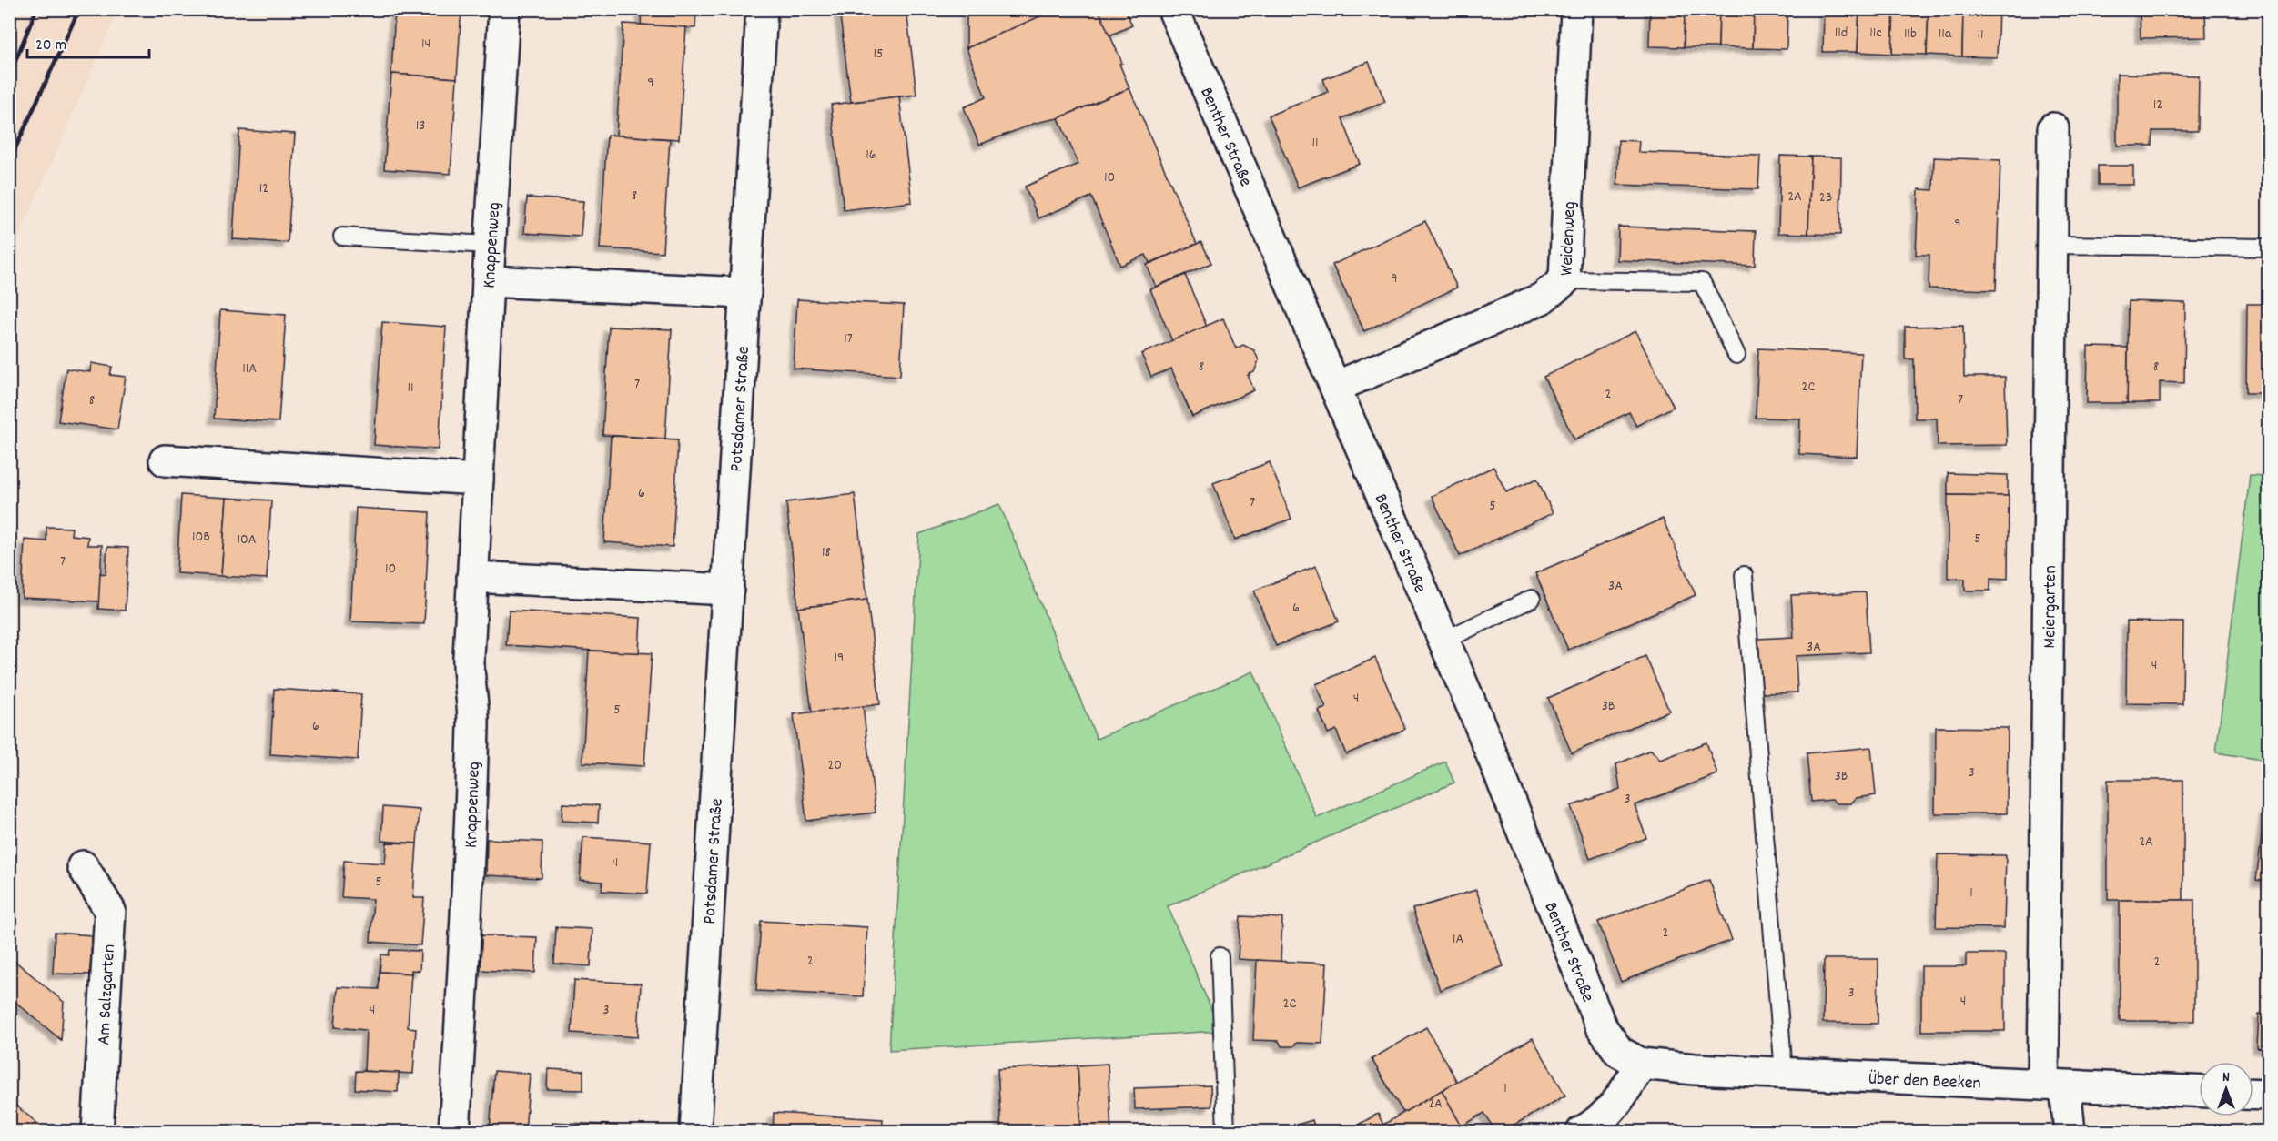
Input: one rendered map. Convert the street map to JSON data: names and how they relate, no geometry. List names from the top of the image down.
{
  "streets": {
    "street": [
      "Benther Straße",
      "Weidenweg",
      "Knappenweg",
      "Potsdamer Straße",
      "Meiergarten",
      "Am Salzgarten",
      "Über den Beeken"
    ]
  },
  "crossings": [
    ["Benther Straße", "Weidenweg"],
    ["Benther Straße", "Über den Beeken"],
    ["Meiergarten", "Über den Beeken"]
  ],
  "house_numbers": [
    "11d",
    "11c",
    "11b",
    "11a",
    "11",
    "14",
    "15",
    "9",
    "12",
    "13",
    "11",
    "16",
    "10",
    "12",
    "8",
    "2A",
    "2B",
    "9",
    "9",
    "17",
    "8",
    "8",
    "11A",
    "7",
    "2C",
    "11",
    "2",
    "7",
    "8",
    "6",
    "7",
    "5",
    "10B",
    "5",
    "10A",
    "18",
    "7",
    "10",
    "3A",
    "6",
    "3A",
    "19",
    "4",
    "4",
    "3B",
    "5",
    "6",
    "20",
    "3",
    "3B",
    "3",
    "2A",
    "4",
    "5",
    "1",
    "2",
    "1A",
    "21",
    "2",
    "3",
    "4",
    "2C",
    "4",
    "3",
    "1",
    "2A"
  ],
  "scale_bar": "20 m",
  "north": "top"
}
